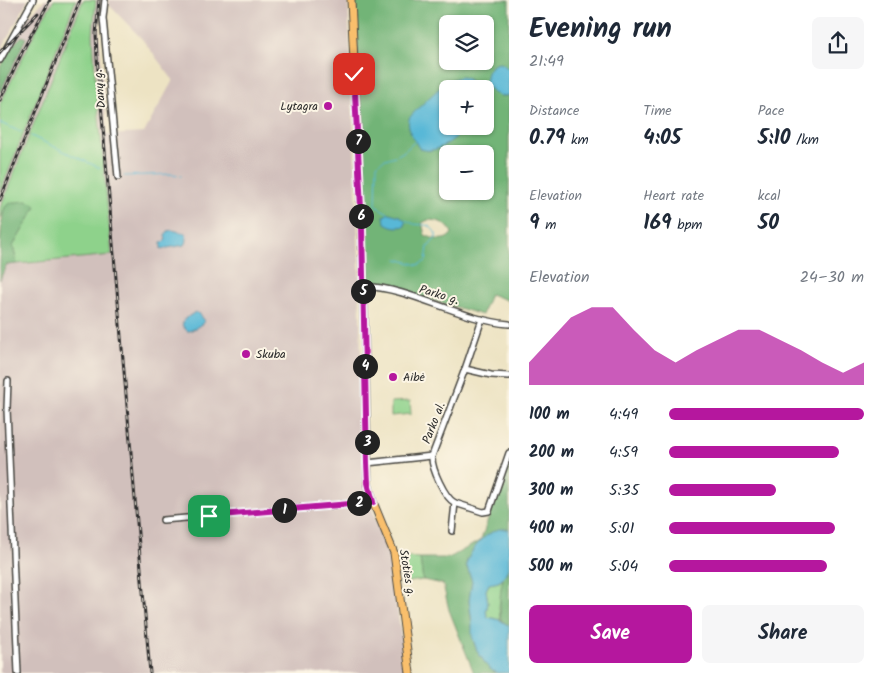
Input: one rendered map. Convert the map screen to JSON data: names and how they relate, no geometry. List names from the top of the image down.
{
  "streets": {
    "main road": ["Stoties g."],
    "street": ["Danų g.", "Parko g.", "Parko al."]
  },
  "crossings": [
    ["Parko g.", "Parko al."],
    ["Parko g.", "Stoties g."]
  ],
  "places": ["Lytagra", "Skuba", "Aibė"],
  "page": {
    "heading": ["Evening run", "21:49"],
    "map_buttons": ["+", "−"],
    "stats": [
      ["Distance", "0.79 km"],
      ["Time", "4:05"],
      ["Pace", "5:10 /km"],
      ["Elevation", "9 m"],
      ["Heart rate", "169 bpm"],
      ["kcal", "50"]
    ],
    "pins": [
      "7",
      "6",
      "5",
      "4",
      "3",
      "2",
      "1"
    ],
    "chart": ["Elevation", "24–30 m"],
    "list": [
      {
        "name": "100 m",
        "note": "4:49"
      },
      {
        "name": "200 m",
        "note": "4:59"
      },
      {
        "name": "300 m",
        "note": "5:35"
      },
      {
        "name": "400 m",
        "note": "5:01"
      },
      {
        "name": "500 m",
        "note": "5:04"
      }
    ],
    "buttons": ["Save", "Share"]
  }
}
